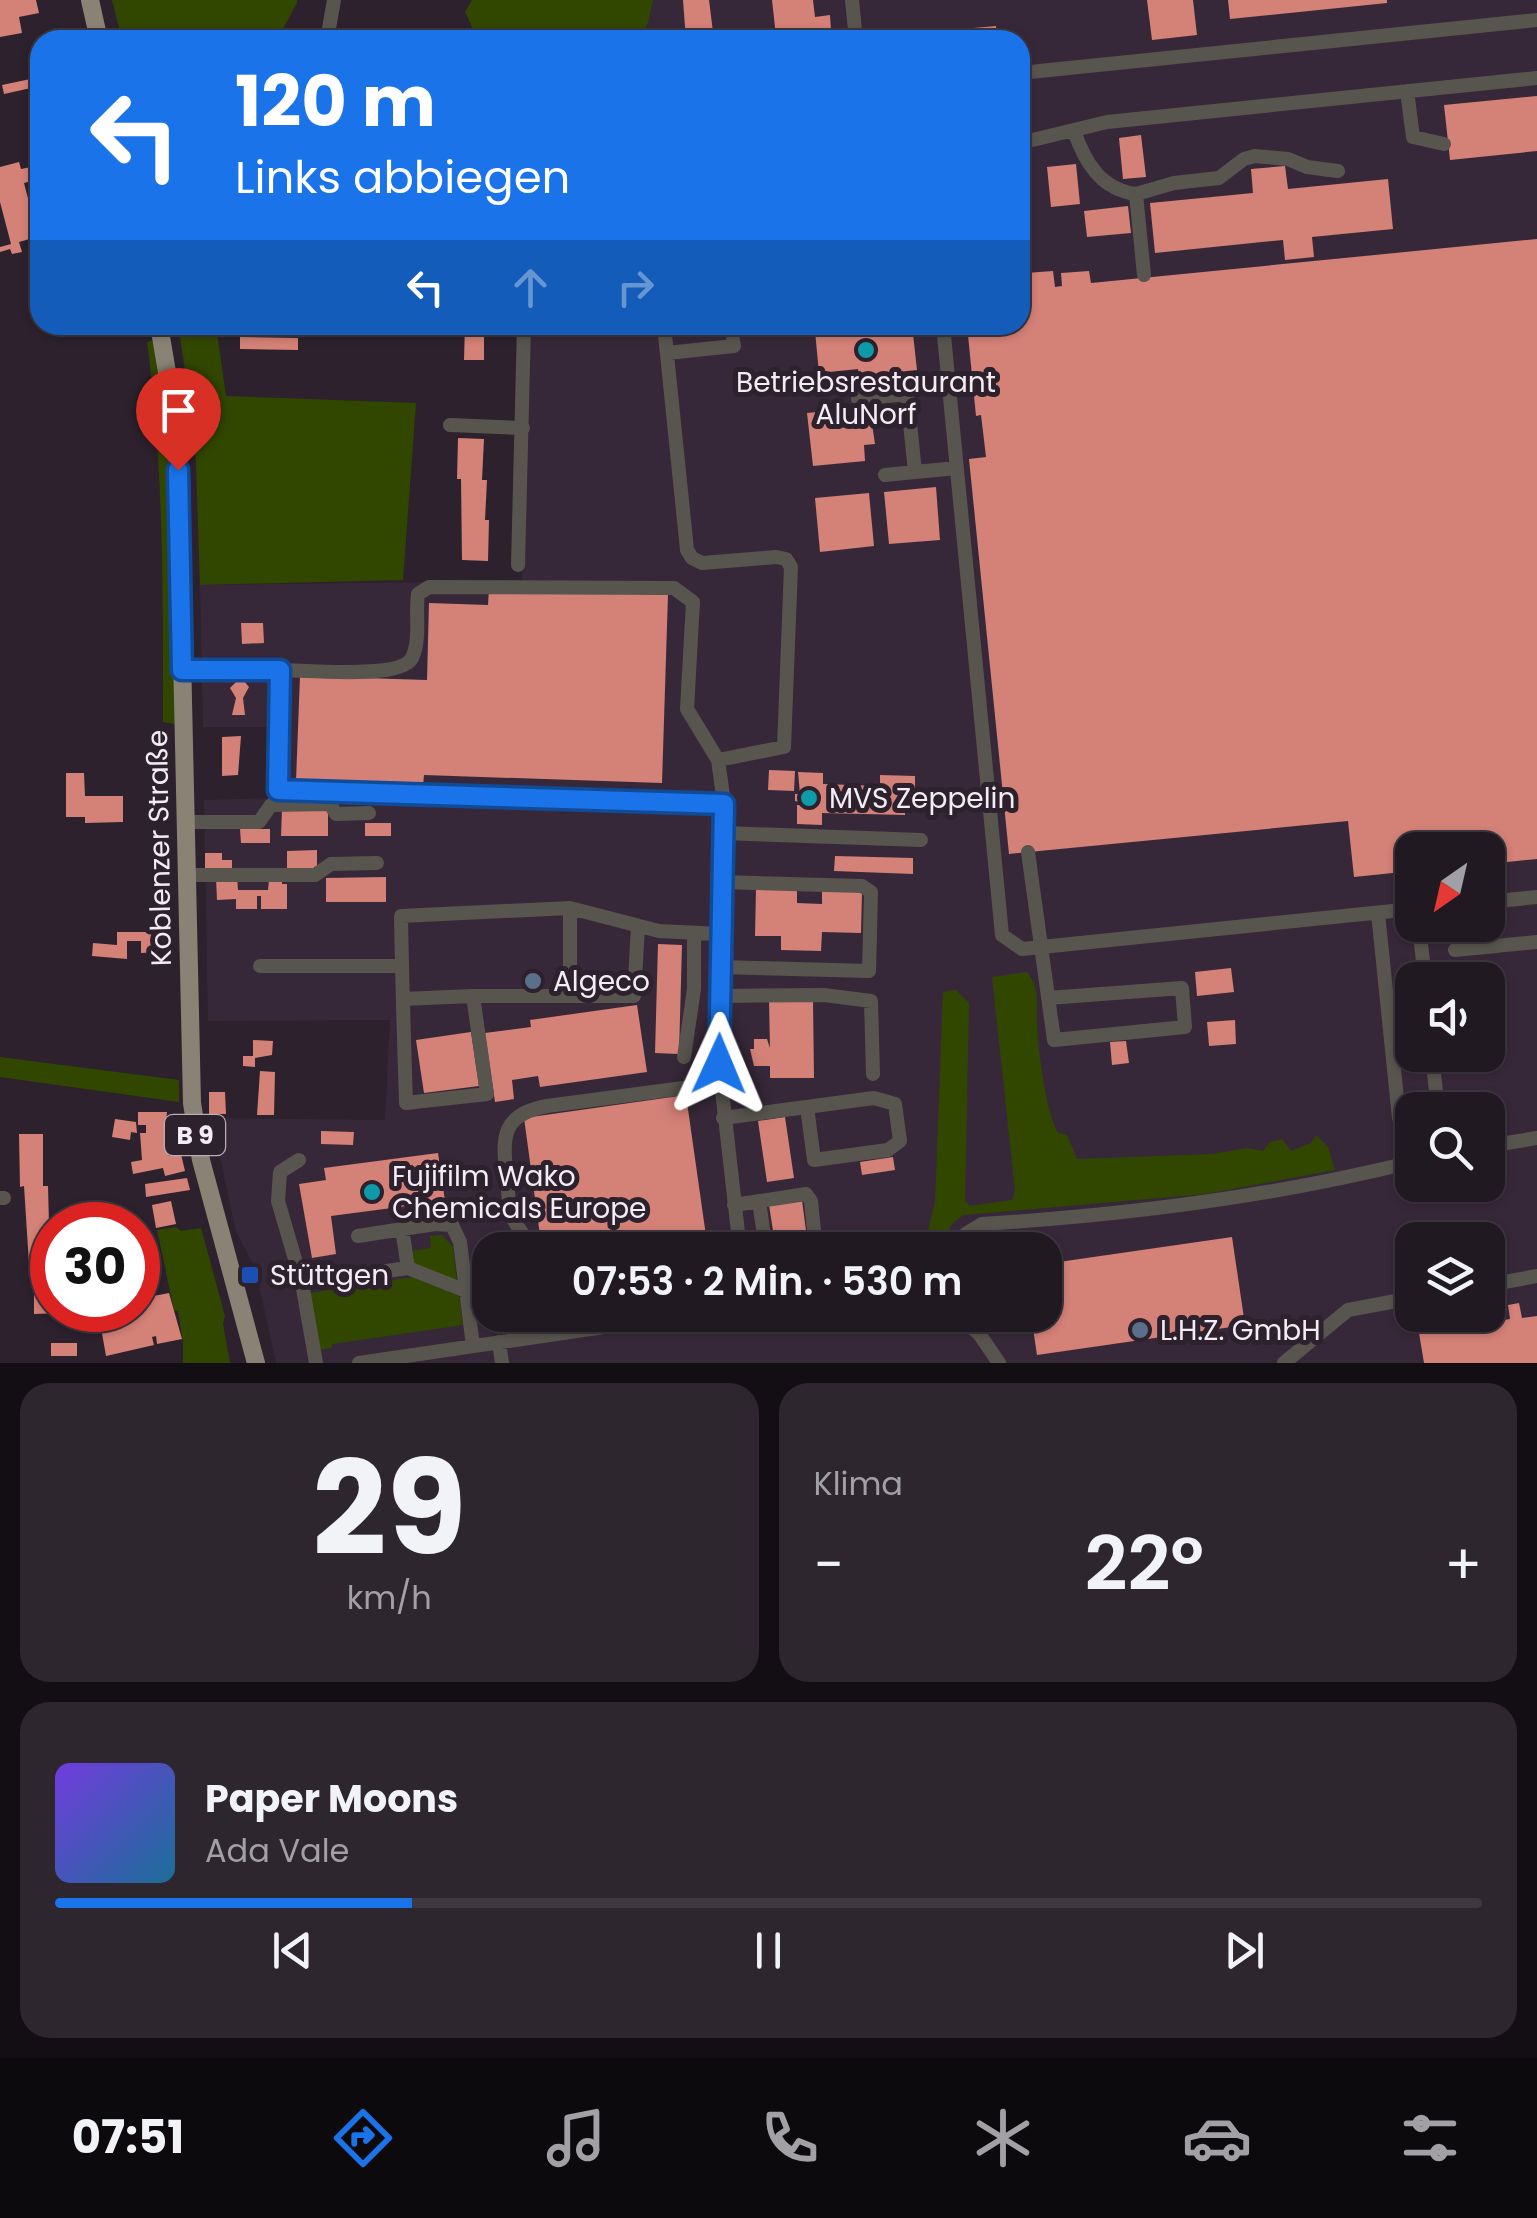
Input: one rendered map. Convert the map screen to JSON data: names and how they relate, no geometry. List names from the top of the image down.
{
  "streets": {
    "main road": ["Koblenzer Straße", "B 9"]
  },
  "places": {
    "other": [
      "Betriebsrestaurant AluNorf",
      "MVS Zeppelin",
      "Algeco",
      "Fujifilm Wako Chemicals Europe",
      "L.H.Z. GmbH"
    ],
    "transit": ["Stüttgen"]
  },
  "north": "bottom left",
  "page": {
    "turn": ["120 m", "Links abbiegen"],
    "limit": "30",
    "trip": "07:53 · 2 Min. · 530 m",
    "tile": [
      ["29", "km/h"],
      "Klima"
    ],
    "heat": ["−", "22°", "+"],
    "song": ["Paper Moons", "Ada Vale"],
    "tabs": "07:51"
  }
}
